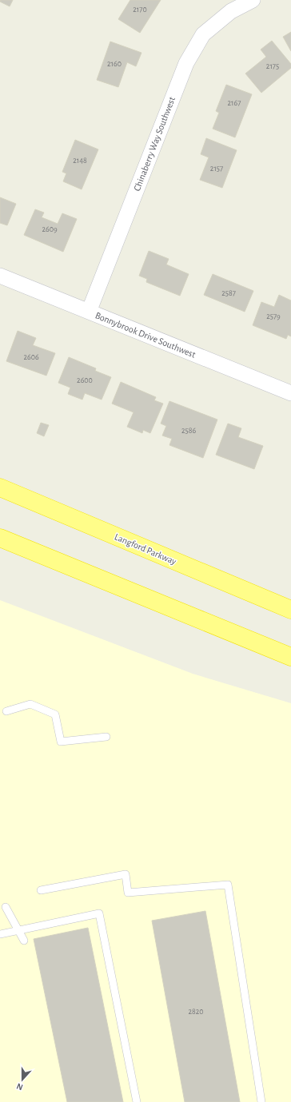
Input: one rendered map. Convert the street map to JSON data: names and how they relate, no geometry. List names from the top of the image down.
{
  "streets": {
    "highway": ["Langford Parkway"],
    "street": ["Chinaberry Way Southwest", "Bonnybrook Drive Southwest"]
  },
  "crossings": [
    ["Chinaberry Way Southwest", "Bonnybrook Drive Southwest"]
  ],
  "house_numbers": [
    "2170",
    "2160",
    "2175",
    "2167",
    "2148",
    "2157",
    "2609",
    "2587",
    "2579",
    "2606",
    "2600",
    "2586",
    "2820"
  ],
  "north": "bottom"
}
